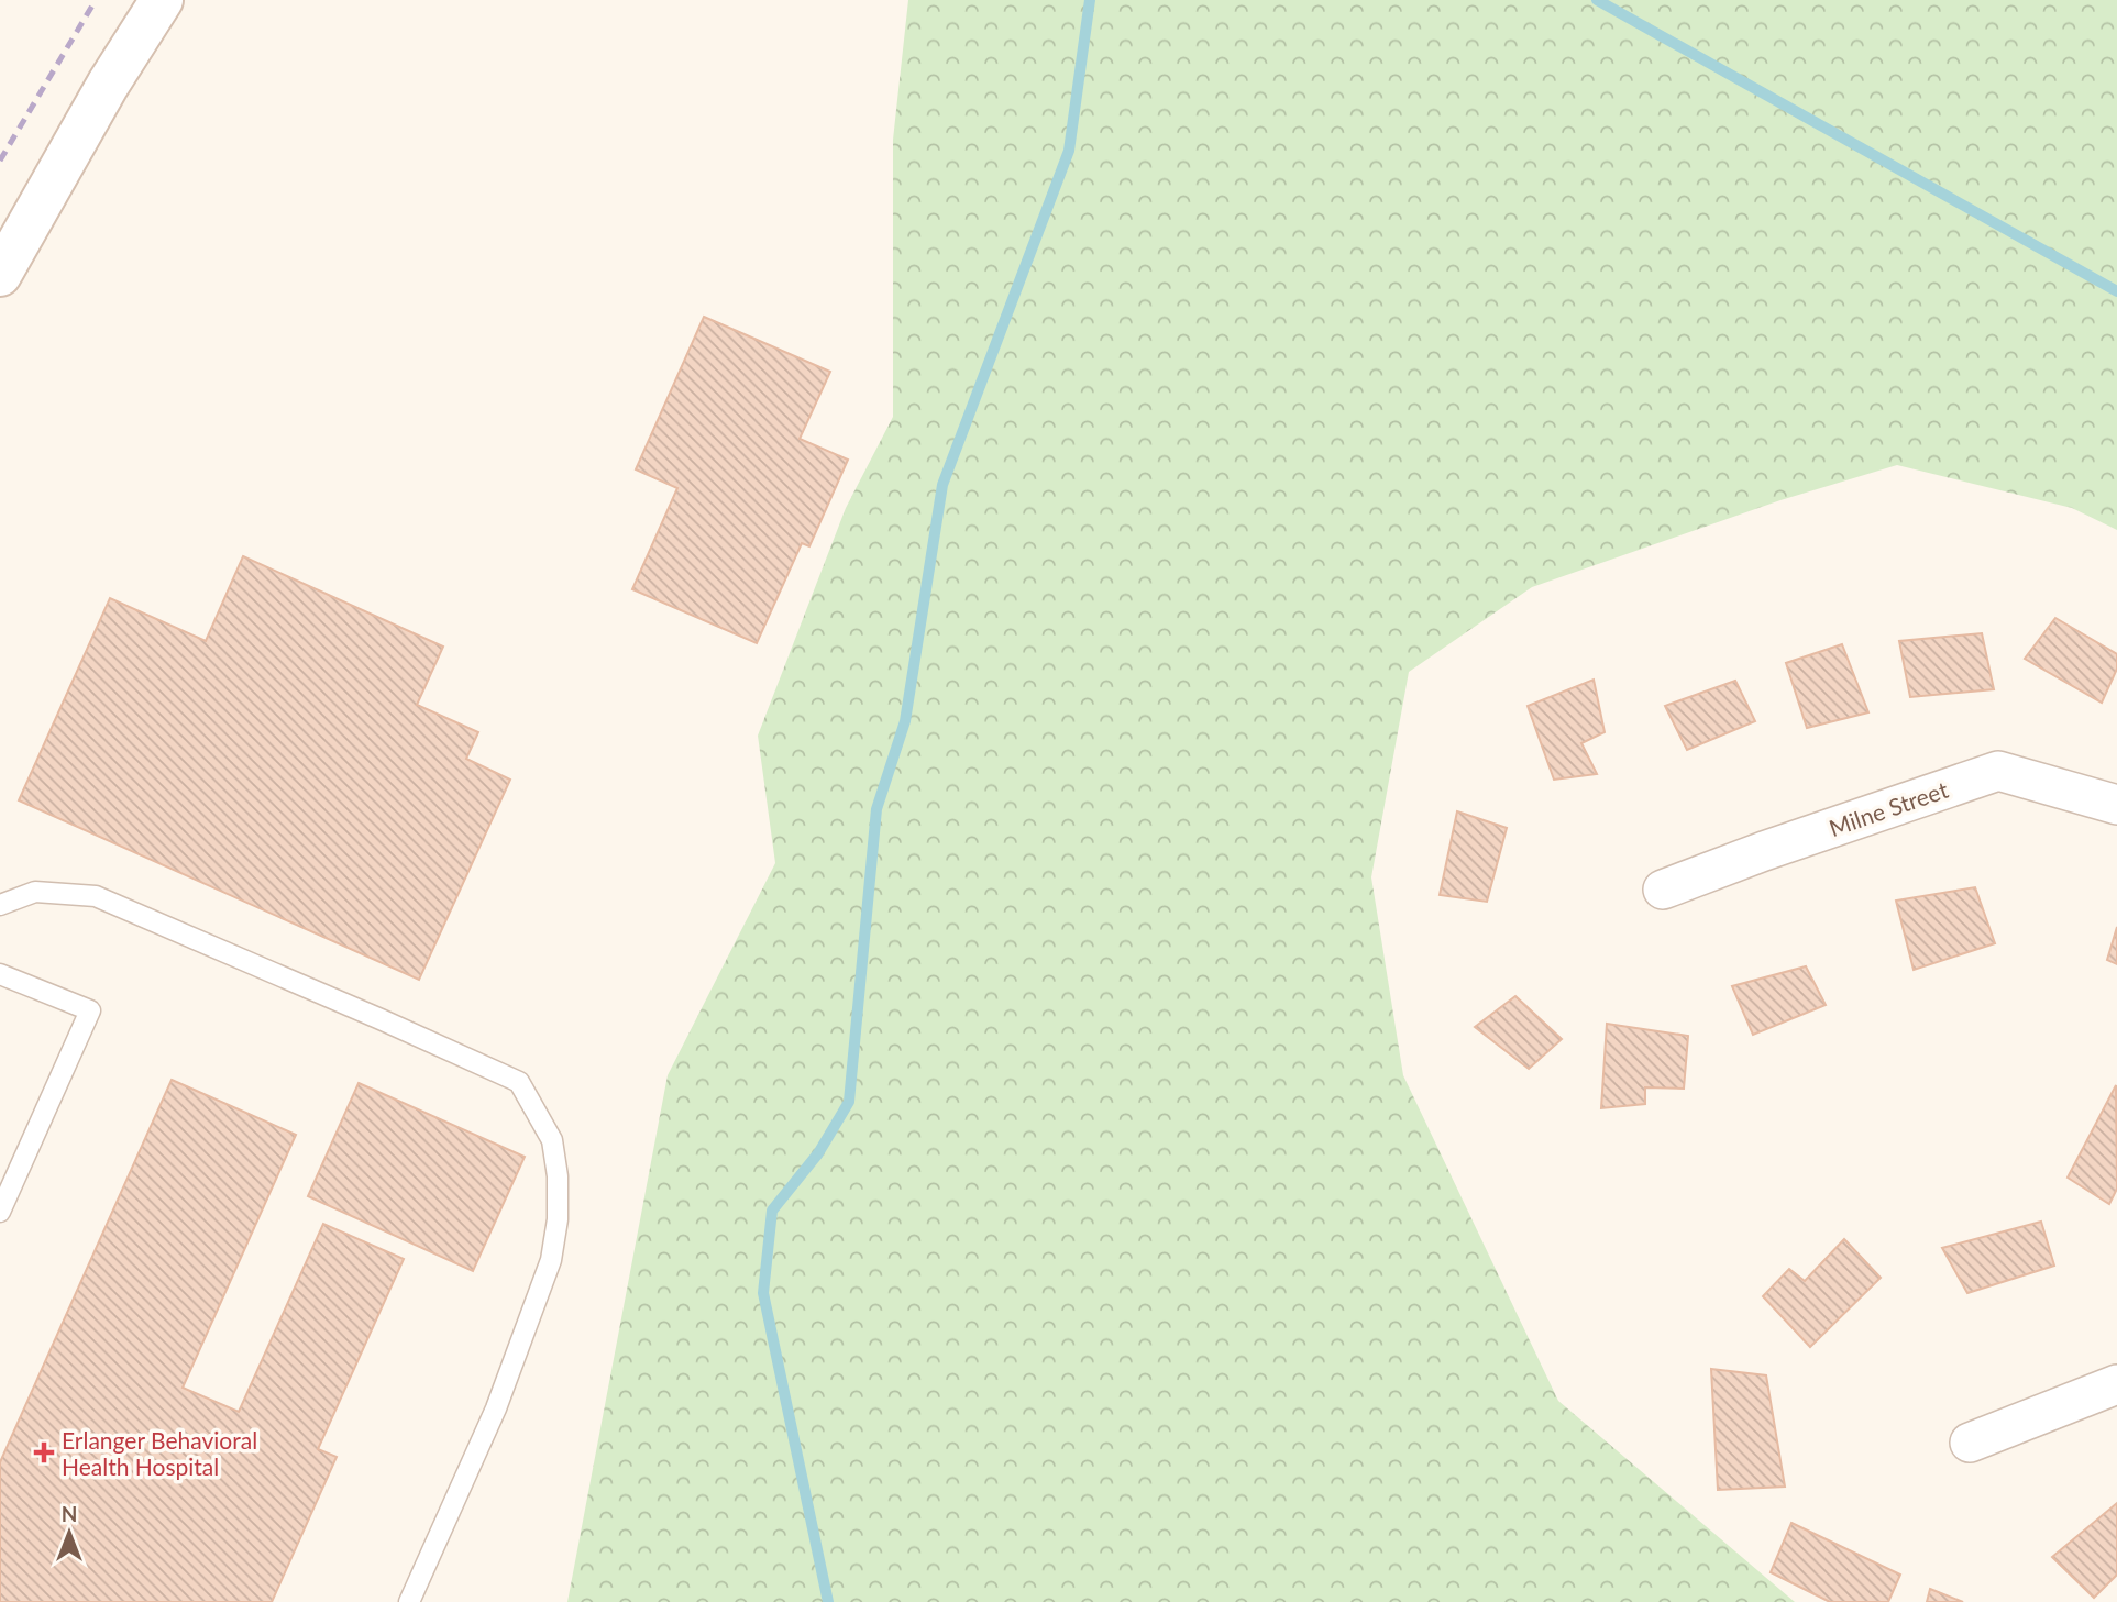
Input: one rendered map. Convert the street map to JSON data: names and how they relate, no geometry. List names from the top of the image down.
{
  "streets": {
    "street": ["Milne Street"]
  },
  "places": {
    "health": ["Erlanger Behavioral Health Hospital"]
  },
  "north": "top"
}
